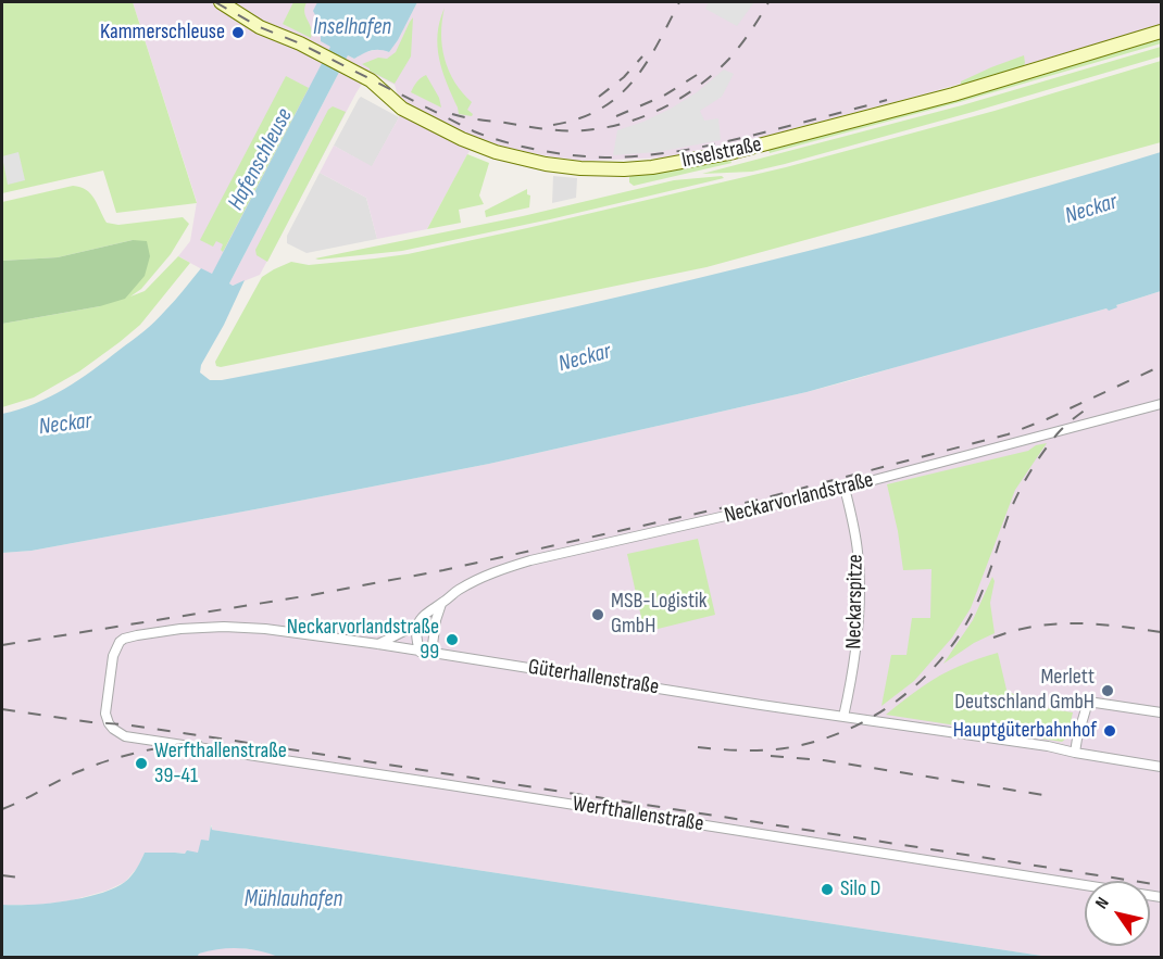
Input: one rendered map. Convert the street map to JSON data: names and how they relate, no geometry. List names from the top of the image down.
{
  "streets": {
    "street": [
      "Inselstraße",
      "Neckarvorlandstraße",
      "Neckarspitze",
      "Güterhallenstraße",
      "Werfthallenstraße"
    ]
  },
  "crossings": [
    ["Neckarvorlandstraße", "Neckarspitze"],
    ["Neckarvorlandstraße", "Güterhallenstraße"],
    ["Neckarspitze", "Güterhallenstraße"],
    ["Güterhallenstraße", "Werfthallenstraße"]
  ],
  "water": [
    "Inselhafen",
    "Hafenschleuse",
    "Neckar",
    "Mühlauhafen"
  ],
  "places": [
    "Kammerschleuse",
    "MSB-Logistik GmbH",
    "Neckarvorlandstraße 99",
    "Merlett Deutschland GmbH",
    "Hauptgüterbahnhof",
    "Werfthallenstraße 39-41",
    "Silo D"
  ],
  "north": "top left"
}
